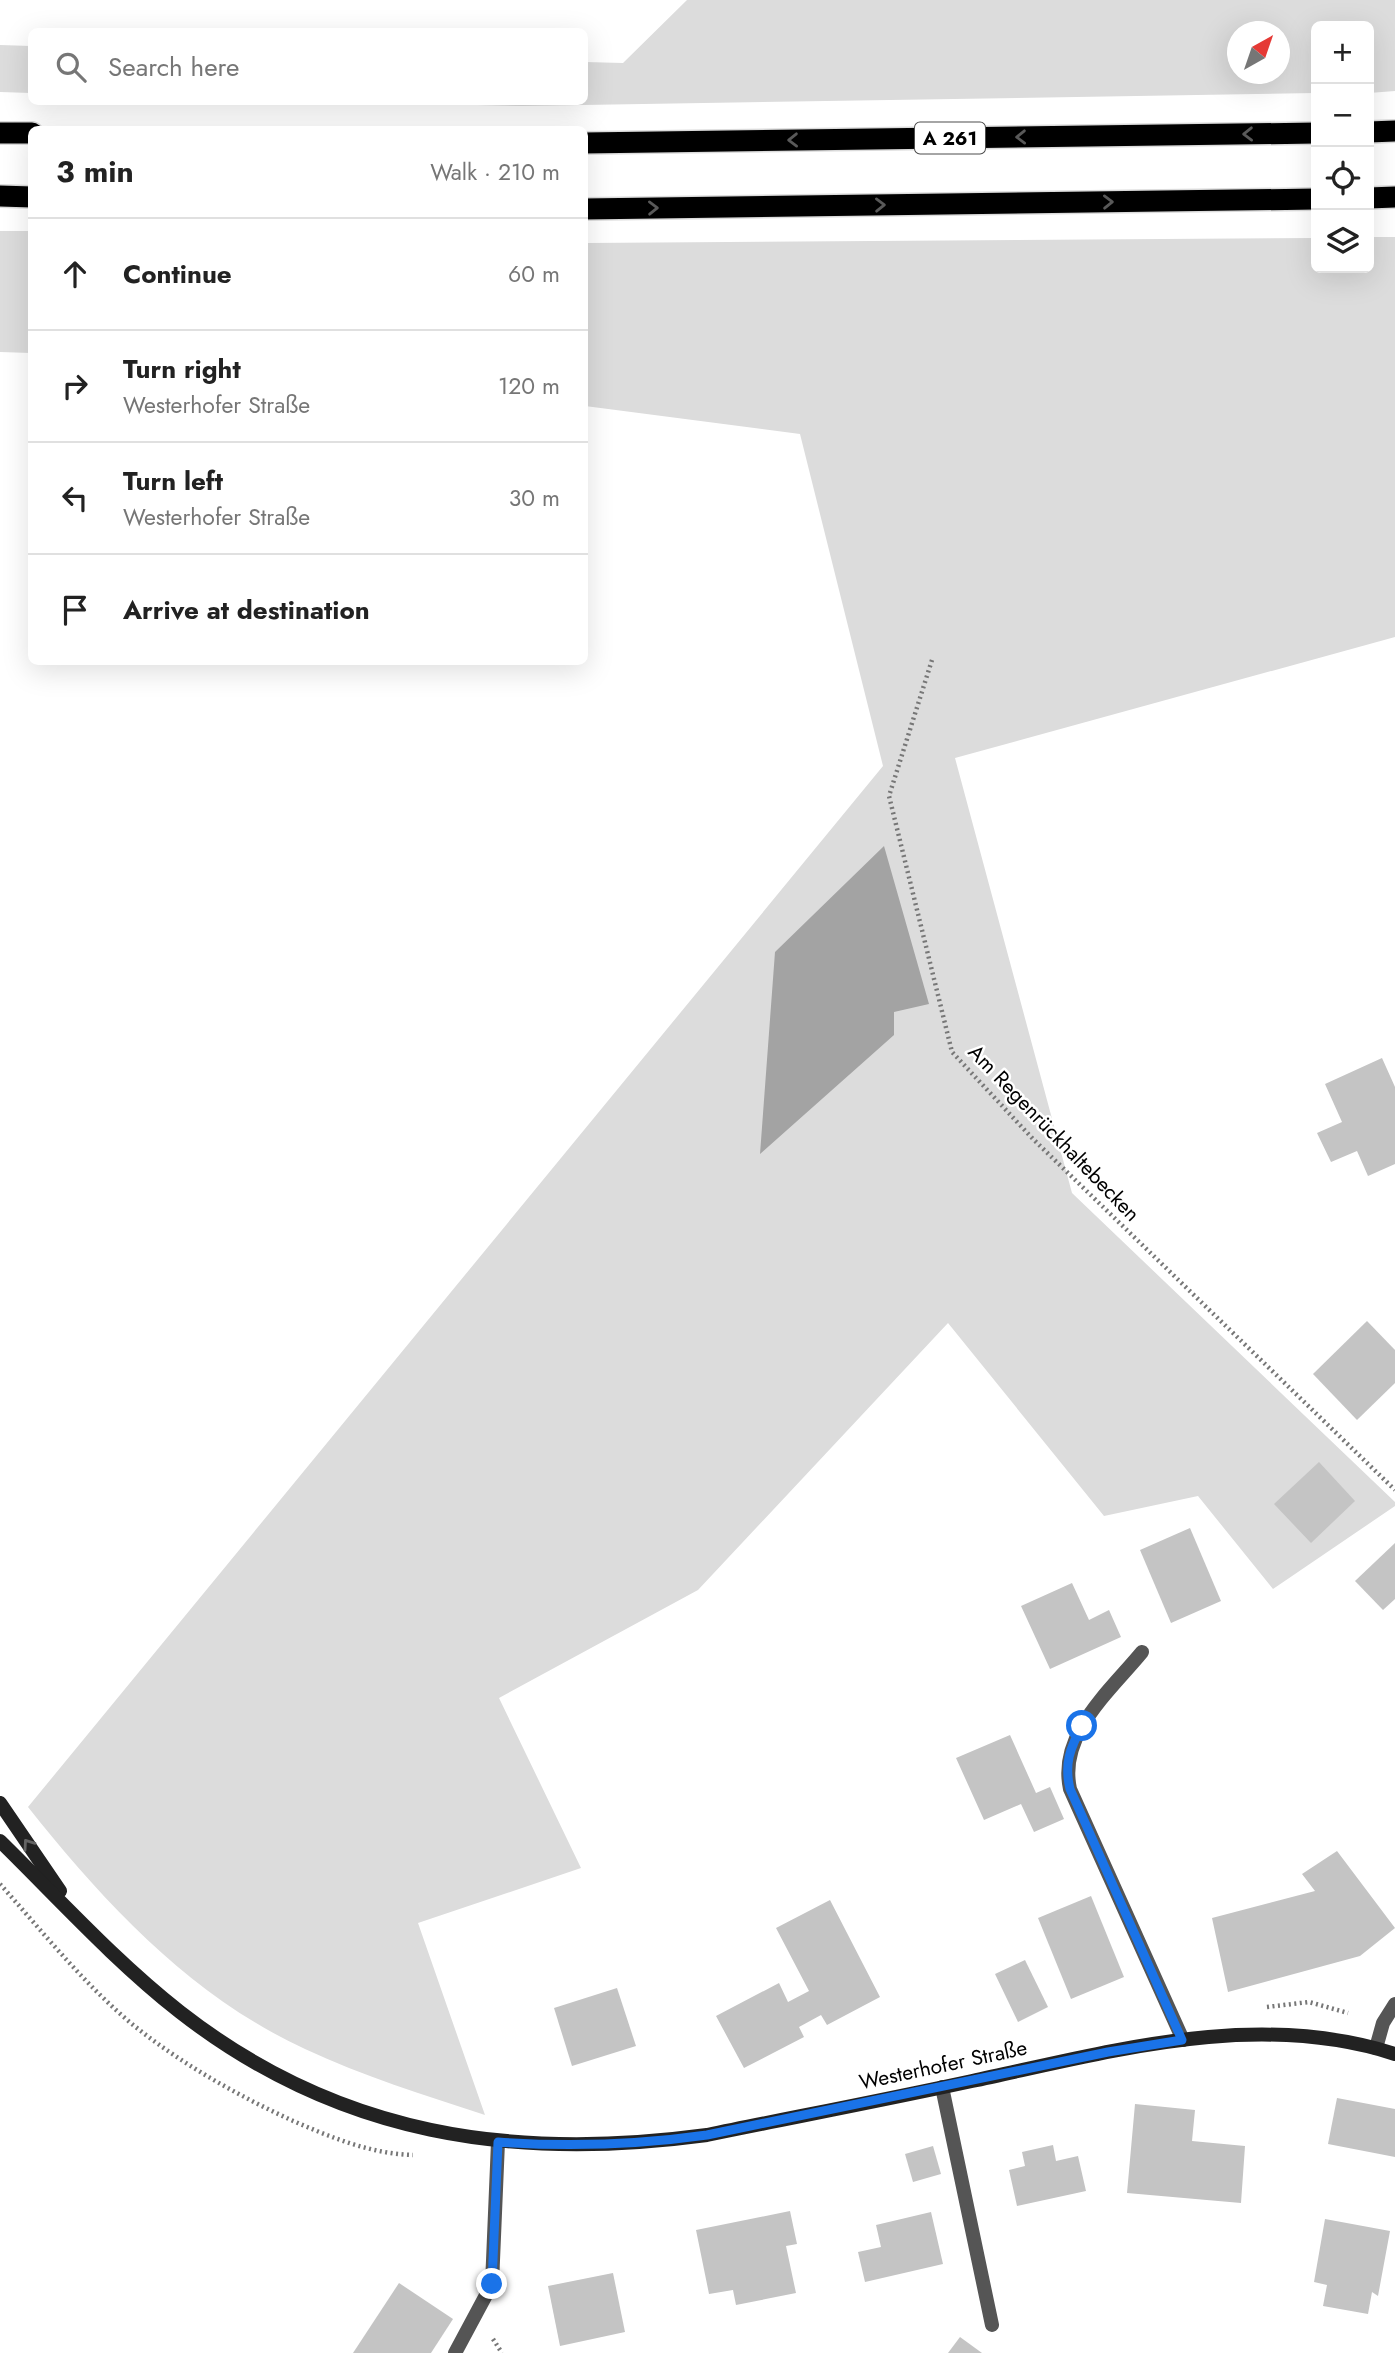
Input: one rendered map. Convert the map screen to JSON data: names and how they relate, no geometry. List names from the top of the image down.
{
  "streets": {
    "highway": ["A 261"],
    "main road": ["Westerhofer Straße"],
    "path": ["Am Regenrückhaltebecken"]
  },
  "north": "top right",
  "page": {
    "map_buttons": ["+", "−"],
    "search": "Search here",
    "heading": ["3 min", "Walk · 210 m"],
    "list": [
      ["Continue", "60 m"],
      ["Turn right", "Westerhofer Straße", "120 m"],
      ["Turn left", "Westerhofer Straße", "30 m"],
      "Arrive at destination"
    ]
  }
}
